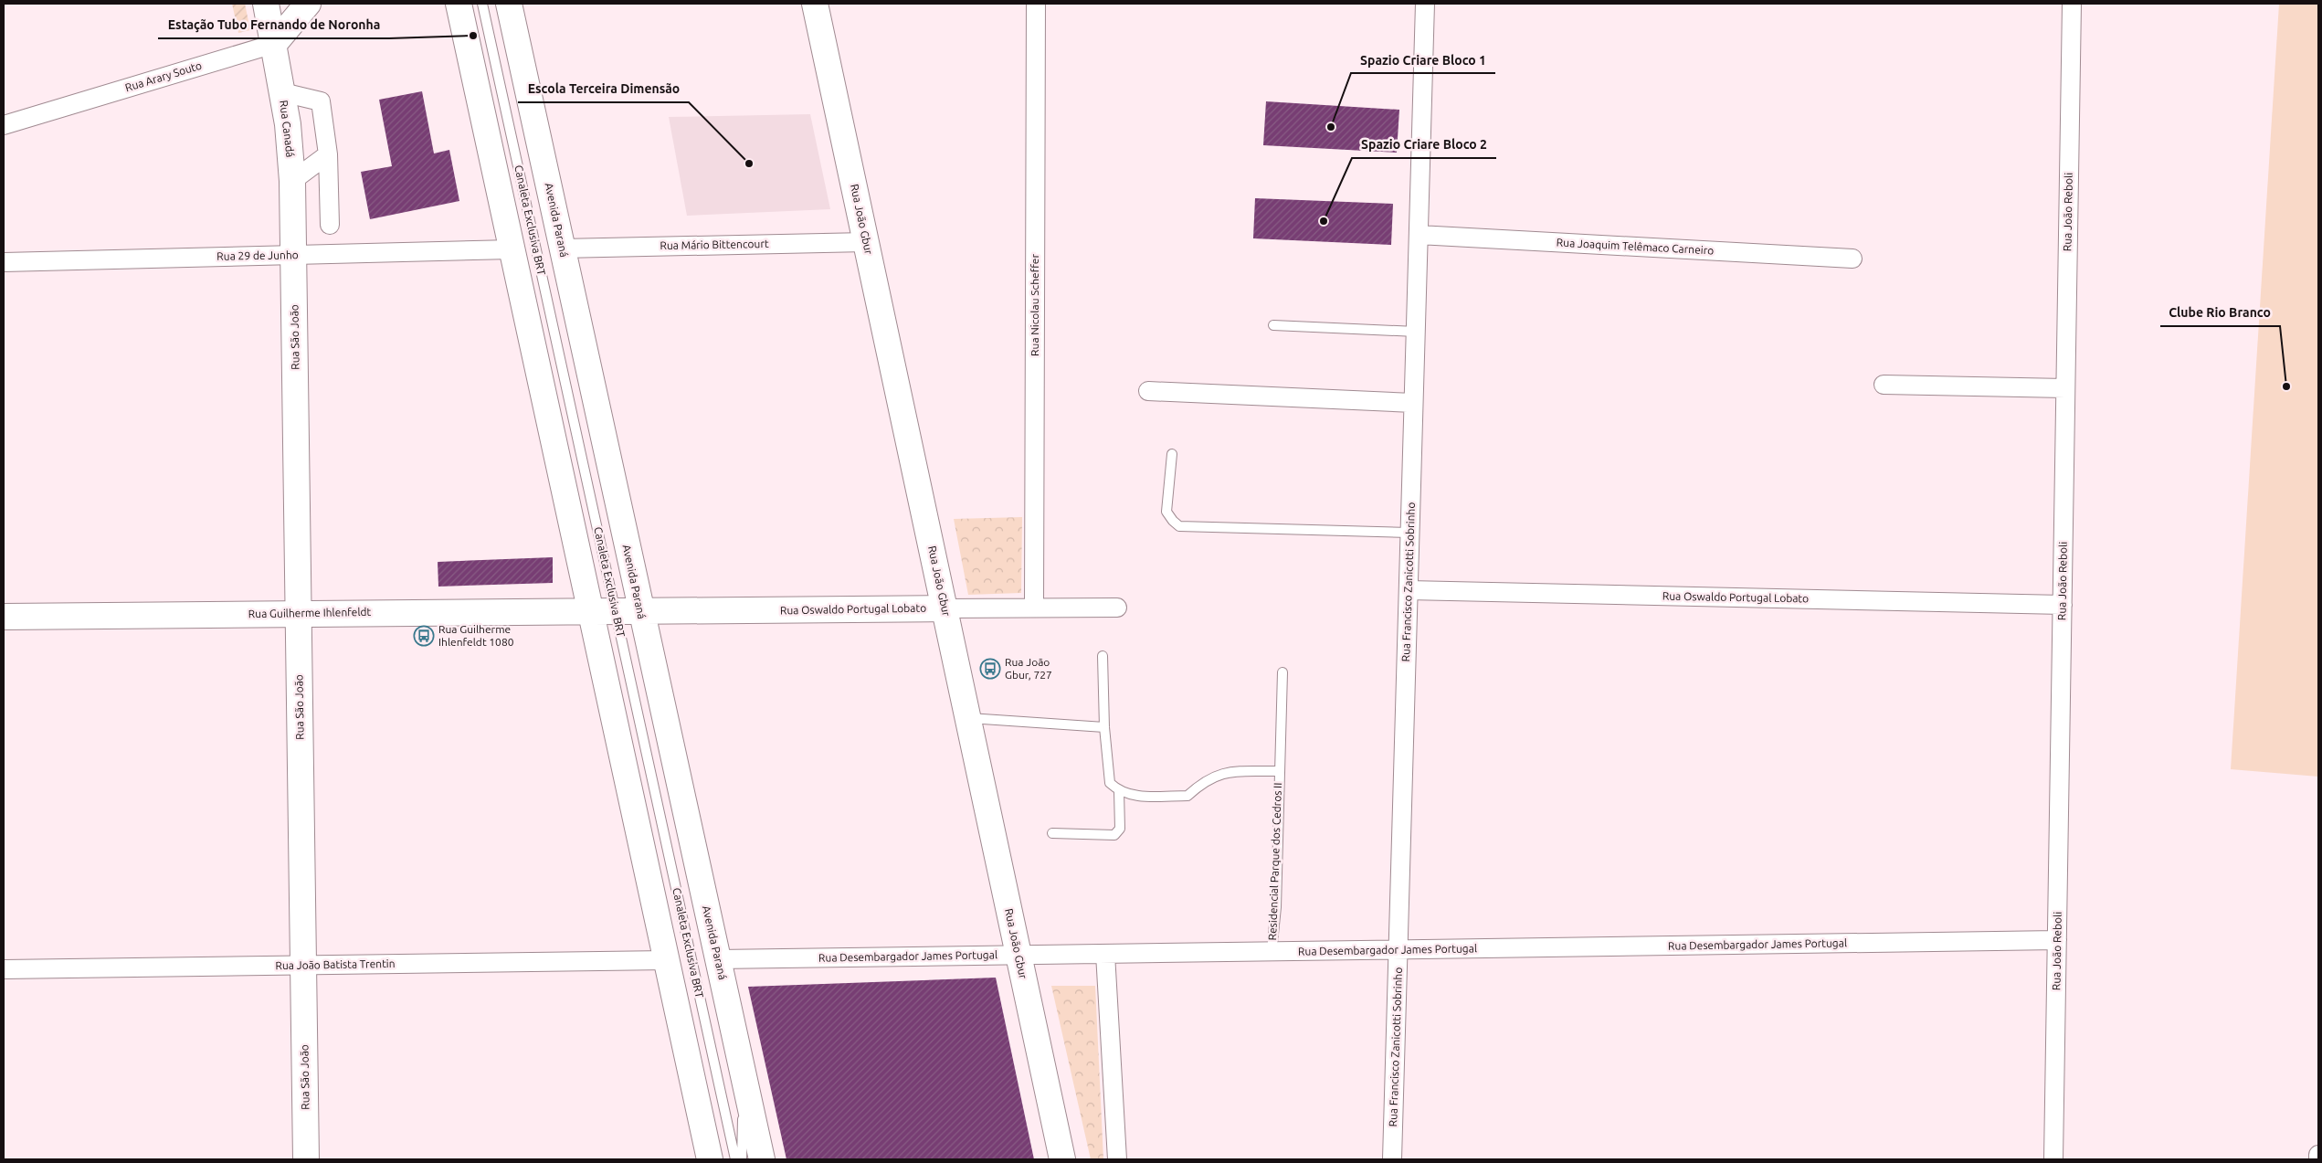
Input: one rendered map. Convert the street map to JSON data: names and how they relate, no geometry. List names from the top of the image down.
{
  "streets": {
    "main road": [
      "Rua Canadá",
      "Rua João Gbur",
      "Avenida Paraná",
      "Rua São João",
      "Rua Oswaldo Portugal Lobato",
      "Rua Guilherme Ihlenfeldt"
    ],
    "street": [
      "Rua Arary Souto",
      "Rua João Reboli",
      "Rua Mário Bittencourt",
      "Rua Joaquim Telêmaco Carneiro",
      "Rua 29 de Junho",
      "Rua Nicolau Scheffer",
      "Rua Francisco Zanicotti Sobrinho",
      "Rua Desembargador James Portugal",
      "Rua João Batista Trentin"
    ],
    "lane": ["Canaleta Exclusiva BRT", "Residencial Parque dos Cedros II"]
  },
  "crossings": [
    ["Rua Arary Souto", "Rua Canadá"],
    ["Rua Canadá", "Rua 29 de Junho"],
    ["Rua Canadá", "Rua São João"],
    ["Rua João Reboli", "Rua Oswaldo Portugal Lobato"],
    ["Rua João Reboli", "Rua Desembargador James Portugal"],
    ["Rua João Gbur", "Rua Mário Bittencourt"],
    ["Rua João Gbur", "Rua Oswaldo Portugal Lobato"],
    ["Rua João Gbur", "Rua Desembargador James Portugal"],
    ["Canaleta Exclusiva BRT", "Rua Oswaldo Portugal Lobato"],
    ["Canaleta Exclusiva BRT", "Rua Guilherme Ihlenfeldt"],
    ["Avenida Paraná", "Rua Mário Bittencourt"],
    ["Avenida Paraná", "Rua Oswaldo Portugal Lobato"],
    ["Avenida Paraná", "Rua Desembargador James Portugal"],
    ["Rua Joaquim Telêmaco Carneiro", "Rua Francisco Zanicotti Sobrinho"],
    ["Rua 29 de Junho", "Rua São João"],
    ["Rua Nicolau Scheffer", "Rua Oswaldo Portugal Lobato"],
    ["Rua São João", "Rua Guilherme Ihlenfeldt"],
    ["Rua São João", "Rua João Batista Trentin"],
    ["Rua Francisco Zanicotti Sobrinho", "Rua Oswaldo Portugal Lobato"],
    ["Rua Francisco Zanicotti Sobrinho", "Rua Desembargador James Portugal"],
    ["Rua Oswaldo Portugal Lobato", "Rua Guilherme Ihlenfeldt"],
    ["Residencial Parque dos Cedros II", "Rua Desembargador James Portugal"]
  ],
  "places": {
    "other": [
      "Estação Tubo Fernando de Noronha",
      "Spazio Criare Bloco 1",
      "Escola Terceira Dimensão",
      "Spazio Criare Bloco 2",
      "Clube Rio Branco"
    ],
    "bus stop": ["Rua Guilherme Ihlenfeldt 1080", "Rua João Gbur, 727"]
  }
}
